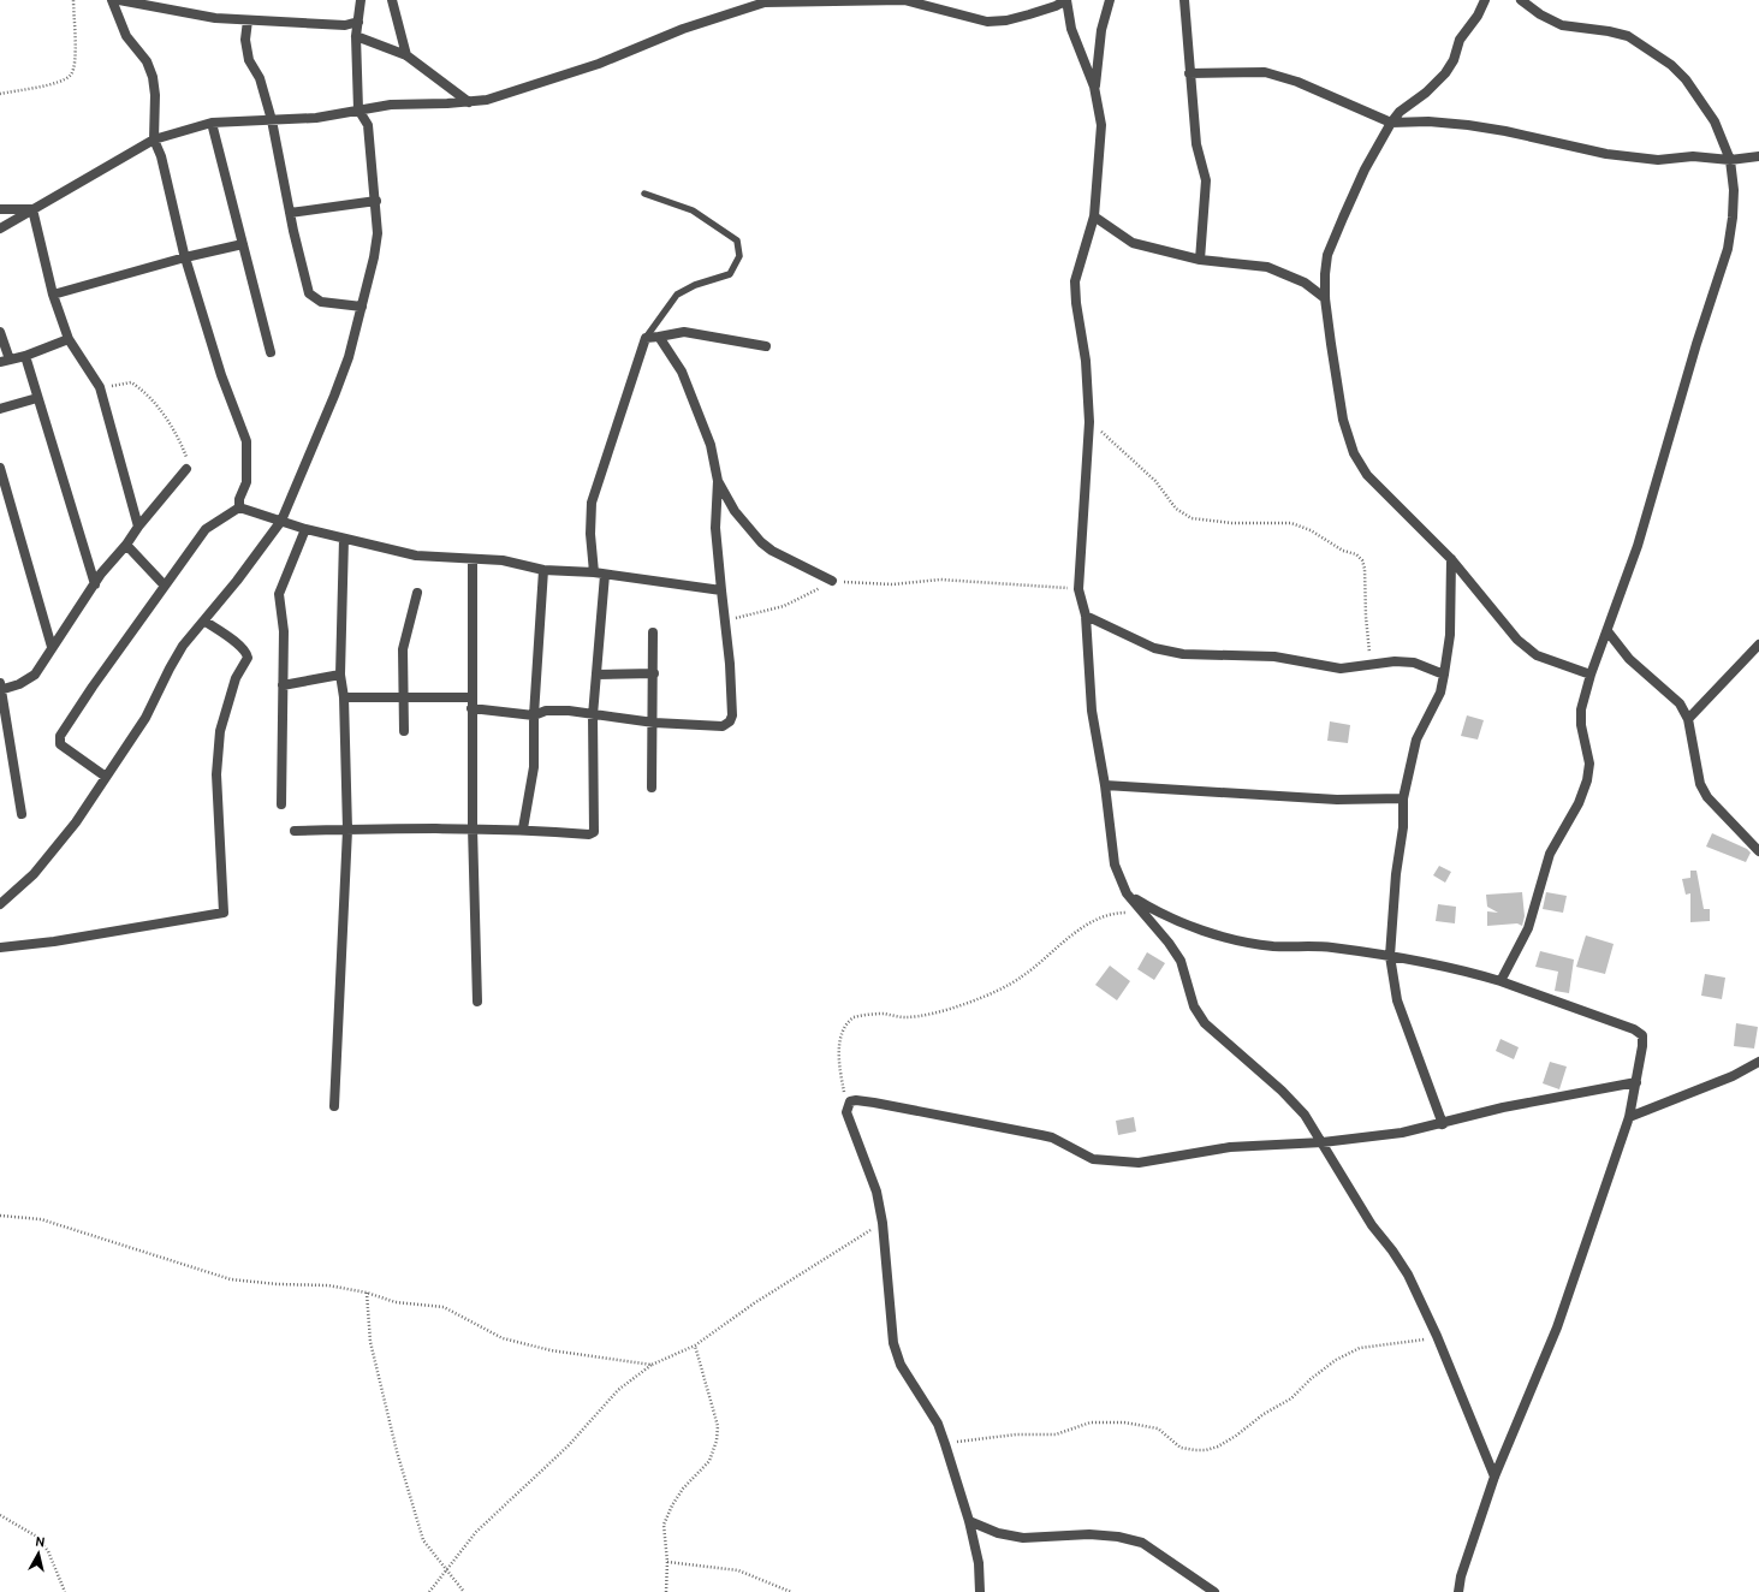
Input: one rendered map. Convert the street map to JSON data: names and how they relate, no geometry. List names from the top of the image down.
{
  "north": "top"
}
